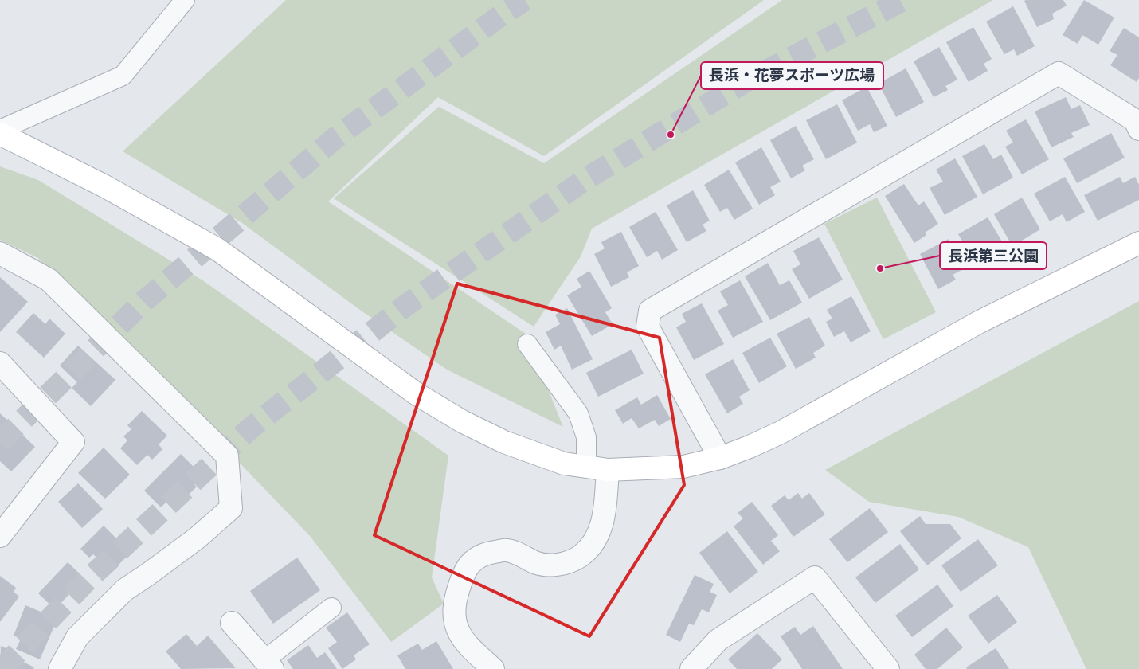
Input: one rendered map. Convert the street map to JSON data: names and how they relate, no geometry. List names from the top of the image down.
{
  "places": ["長浜・花夢スポーツ広場", "長浜第三公園"]
}
